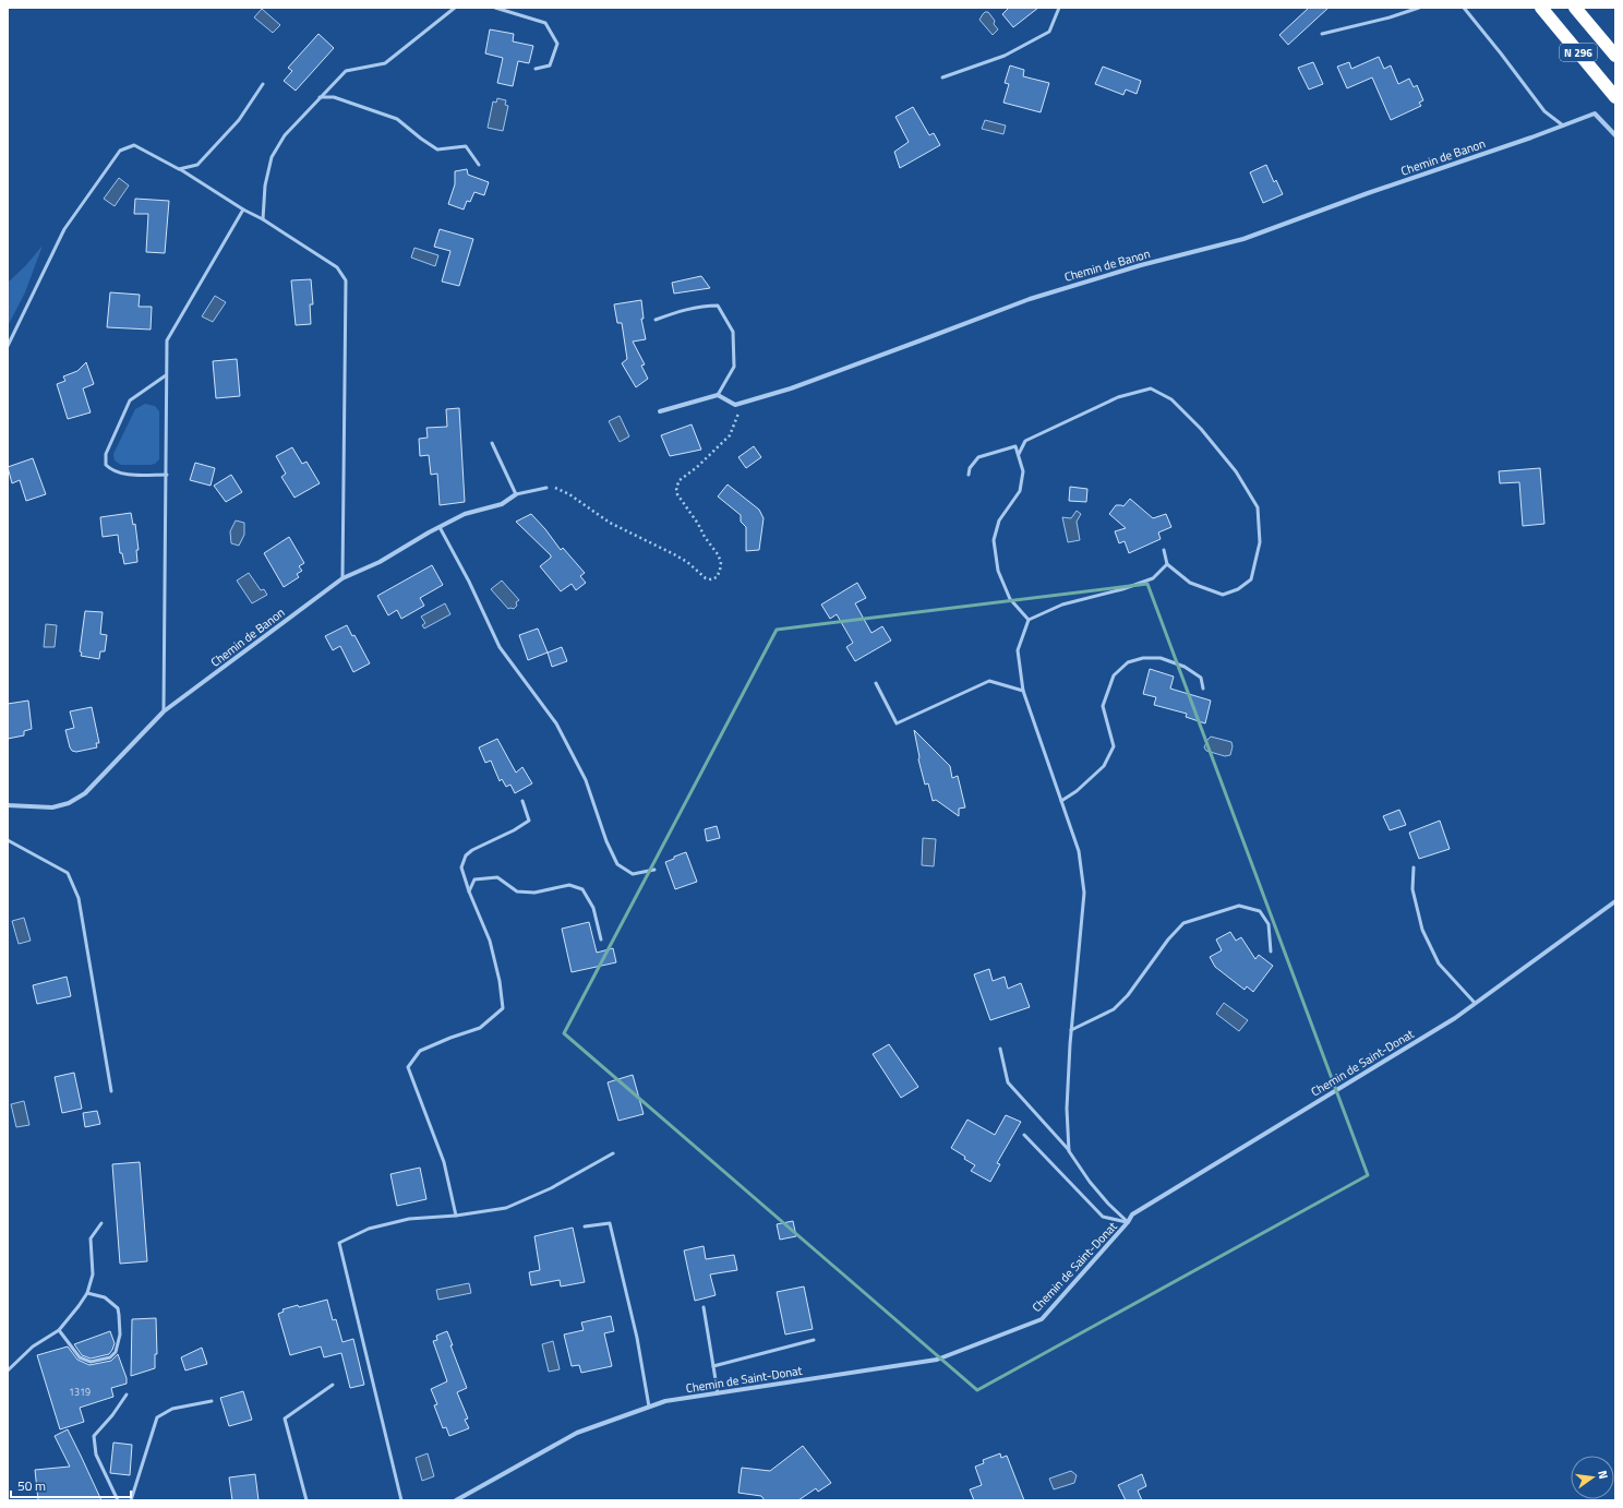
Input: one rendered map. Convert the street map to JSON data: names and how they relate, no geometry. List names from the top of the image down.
{
  "streets": {
    "highway": ["N 296"],
    "street": ["Chemin de Banon", "Chemin de Saint-Donat"]
  },
  "house_numbers": ["1319"],
  "scale_bar": "50 m",
  "north": "right"
}
